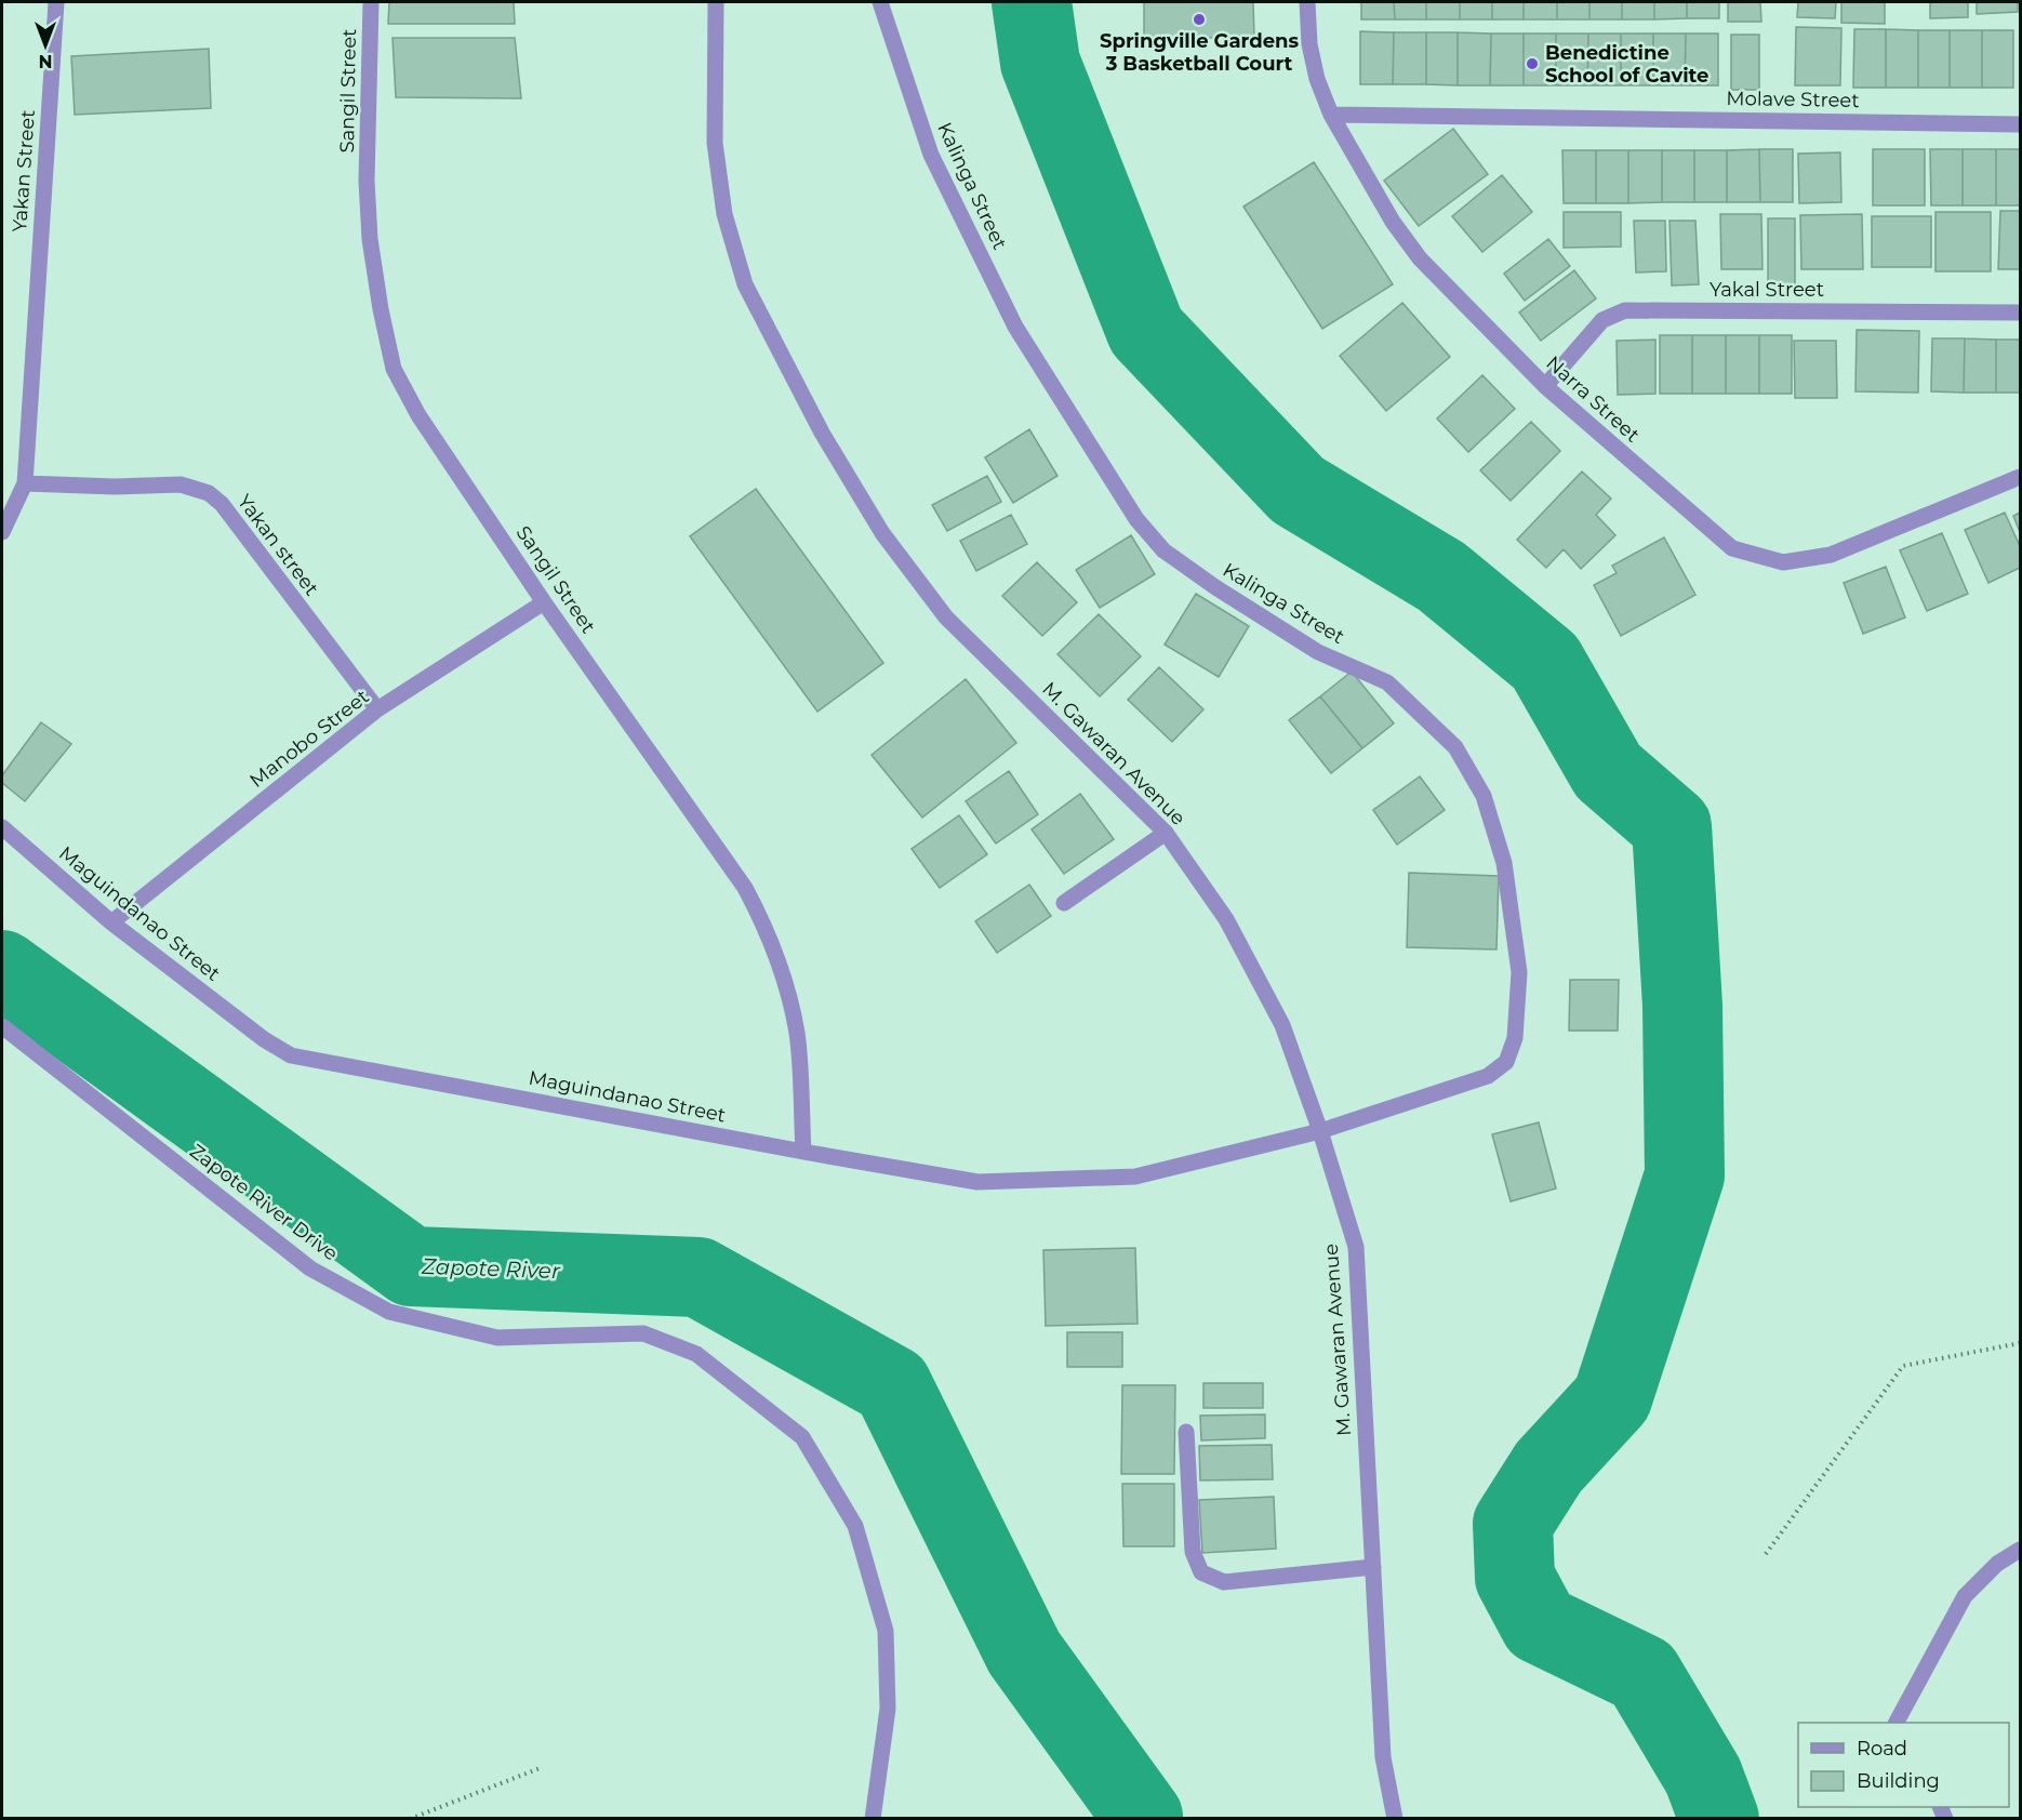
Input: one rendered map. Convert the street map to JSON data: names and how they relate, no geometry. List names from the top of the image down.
{
  "streets": {
    "street": [
      "Sangil Street",
      "Molave Street",
      "Yakan Street",
      "Kalinga Street",
      "Yakal Street",
      "Narra Street",
      "Yakan street",
      "Manobo Street",
      "M. Gawaran Avenue",
      "Maguindanao Street",
      "Zapote River Drive"
    ]
  },
  "crossings": [
    ["Sangil Street", "Manobo Street"],
    ["Sangil Street", "Maguindanao Street"],
    ["Molave Street", "Narra Street"],
    ["Yakan Street", "Yakan street"],
    ["Kalinga Street", "M. Gawaran Avenue"],
    ["Kalinga Street", "Maguindanao Street"],
    ["Yakal Street", "Narra Street"],
    ["Yakan street", "Manobo Street"],
    ["Manobo Street", "Maguindanao Street"],
    ["M. Gawaran Avenue", "Maguindanao Street"]
  ],
  "water": ["Zapote River"],
  "places": ["Springville Gardens 3 Basketball Court", "Benedictine School of Cavite"],
  "legend": ["Road", "Building"],
  "north": "bottom"
}
